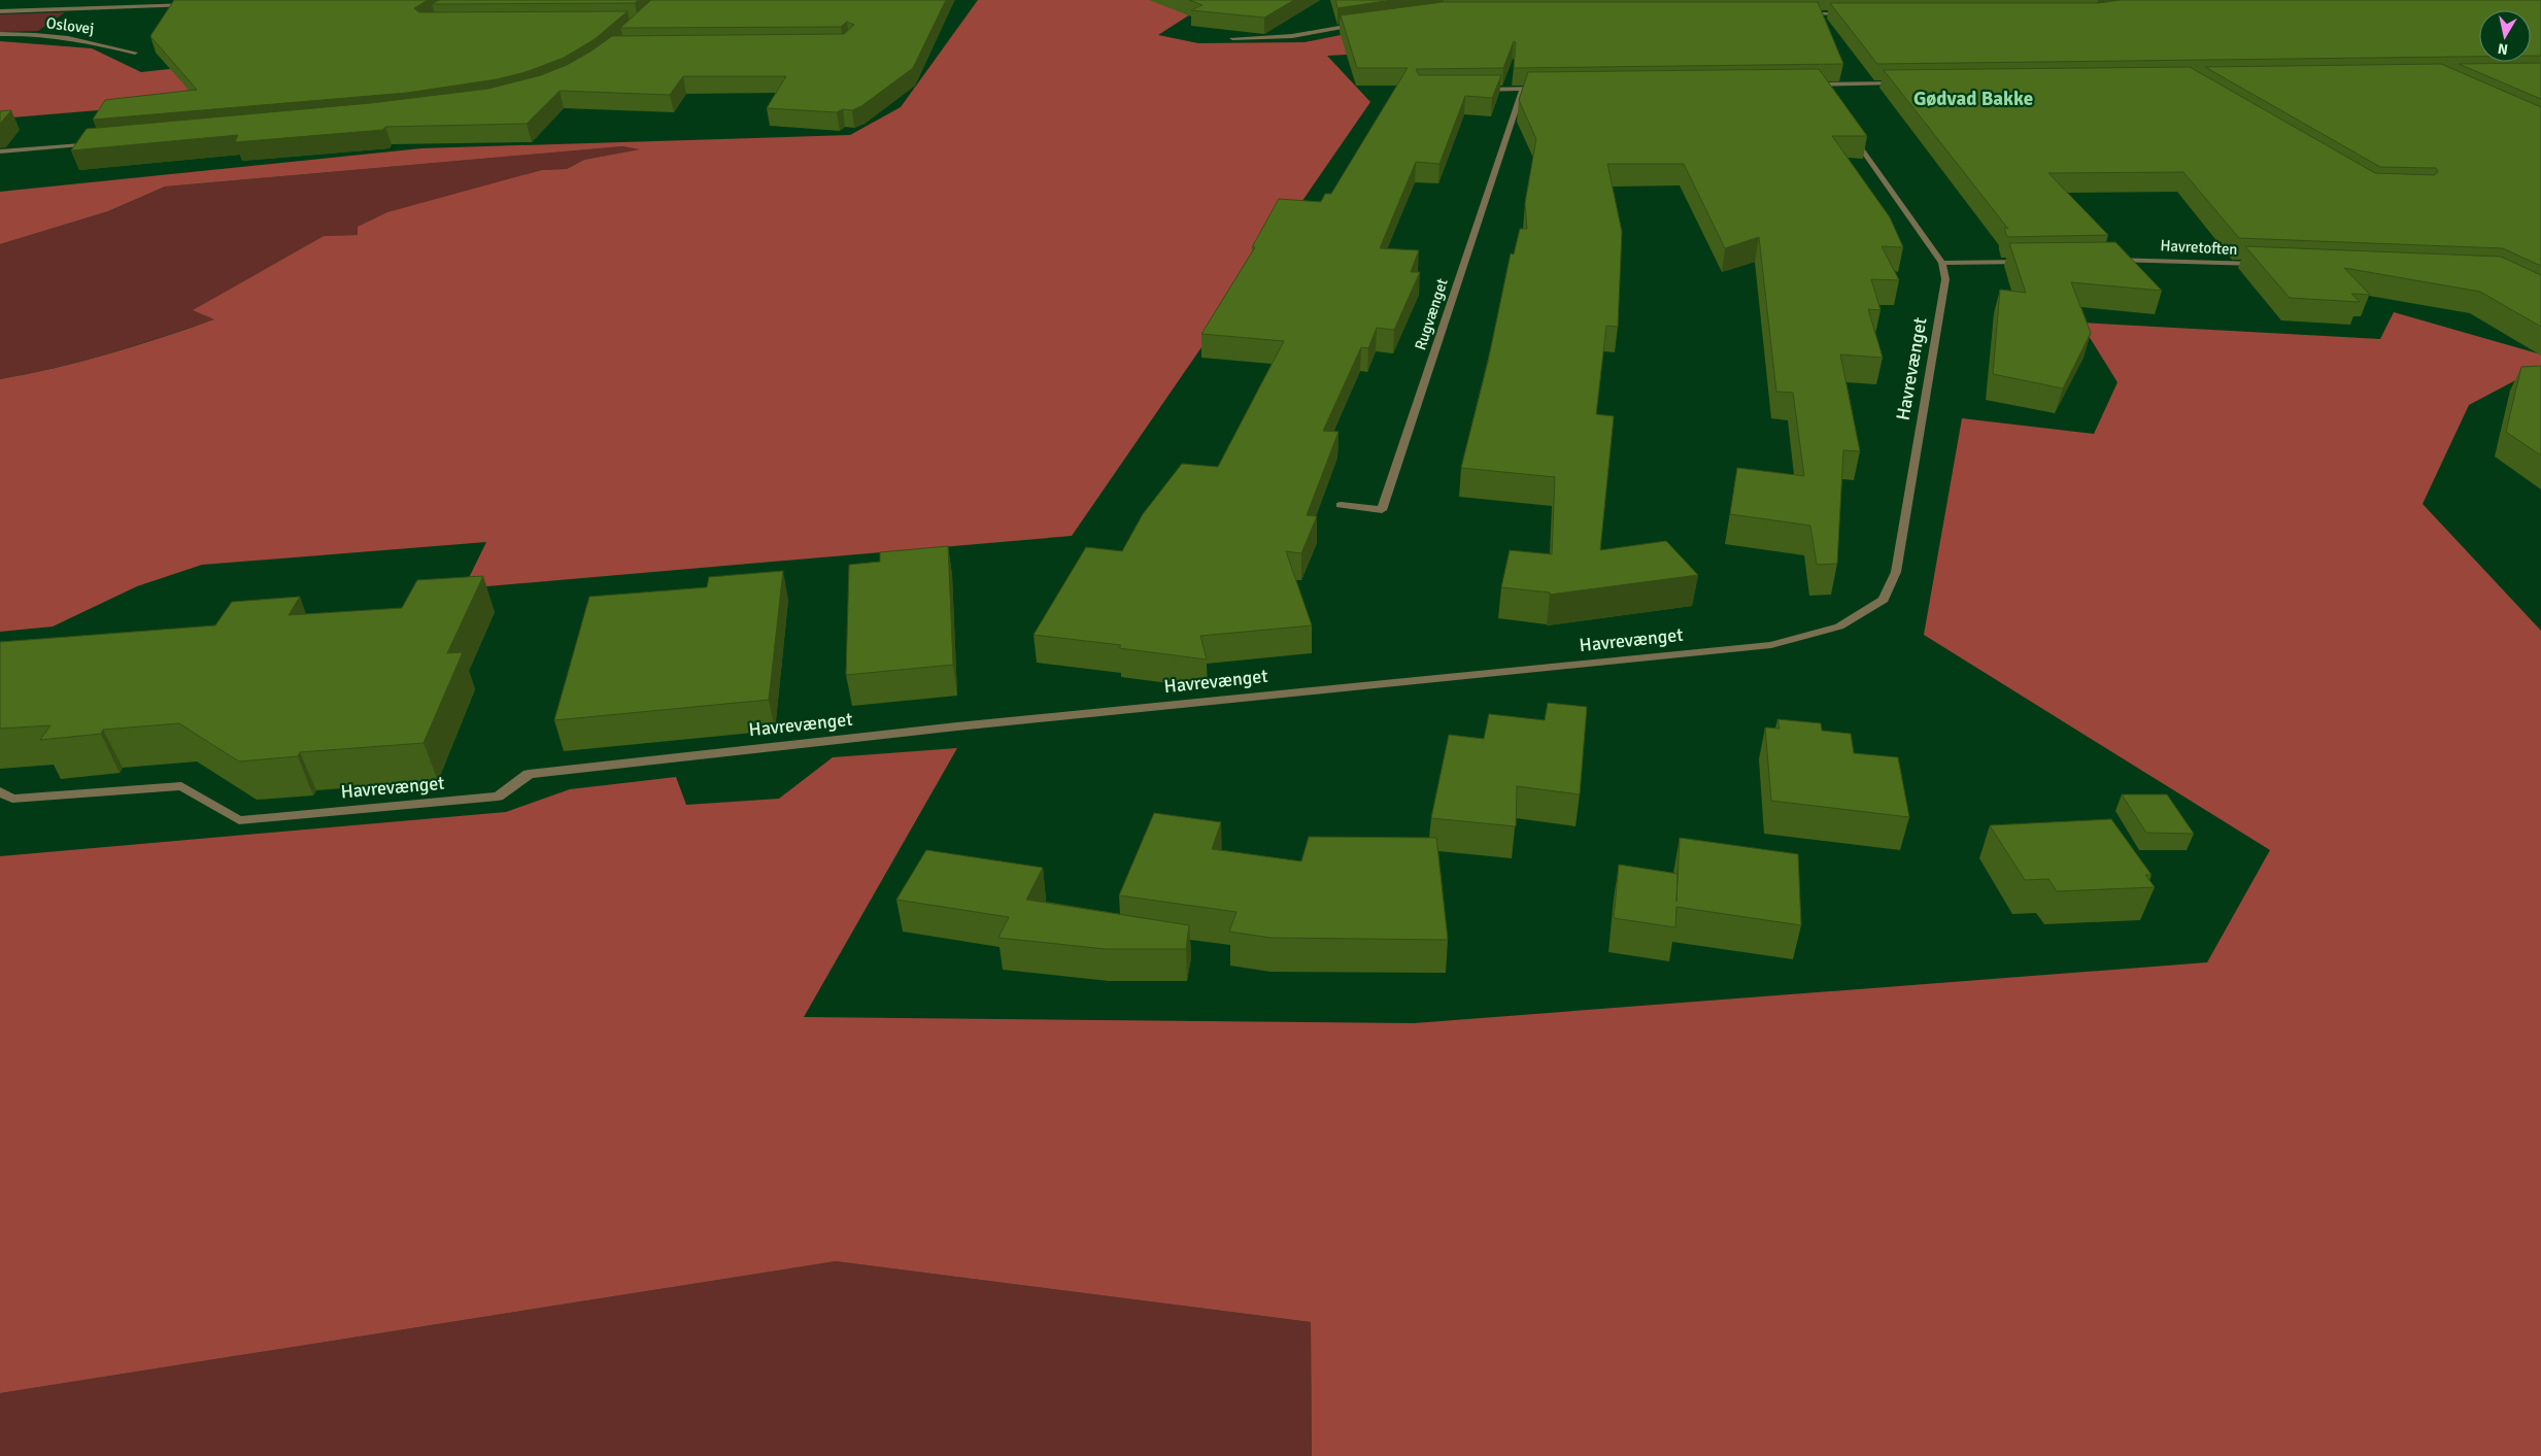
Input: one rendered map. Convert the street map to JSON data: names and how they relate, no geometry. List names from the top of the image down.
{
  "streets": {
    "street": [
      "Oslovej",
      "Havretoften",
      "Rugvænget",
      "Havrevænget"
    ]
  },
  "districts": ["Gødvad Bakke"],
  "north": "bottom"
}
